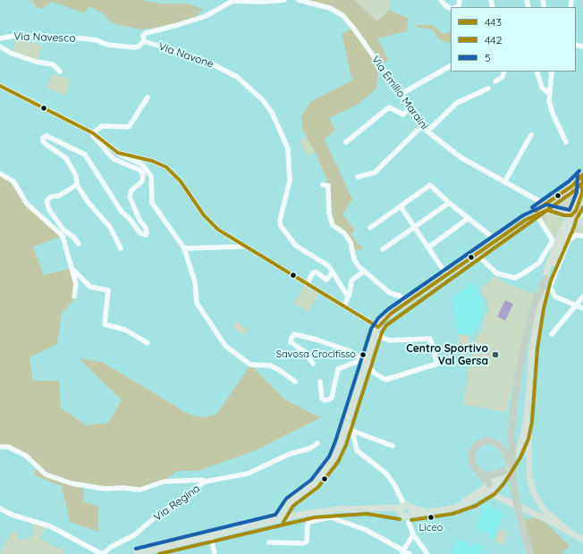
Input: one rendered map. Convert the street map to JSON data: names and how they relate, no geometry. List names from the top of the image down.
{
  "streets": {
    "street": [
      "Via Navesco",
      "Via Navone",
      "Via Emilio Maraini",
      "Via Regina"
    ]
  },
  "crossings": [
    ["Via Navesco", "Via Navone"]
  ],
  "places": ["Savosa Crocifisso", "Centro Sportivo Val Gersa", "Liceo"],
  "lines": ["transit line 443", "transit line 5", "transit line 442"],
  "legend": ["443", "442", "5"]
}
